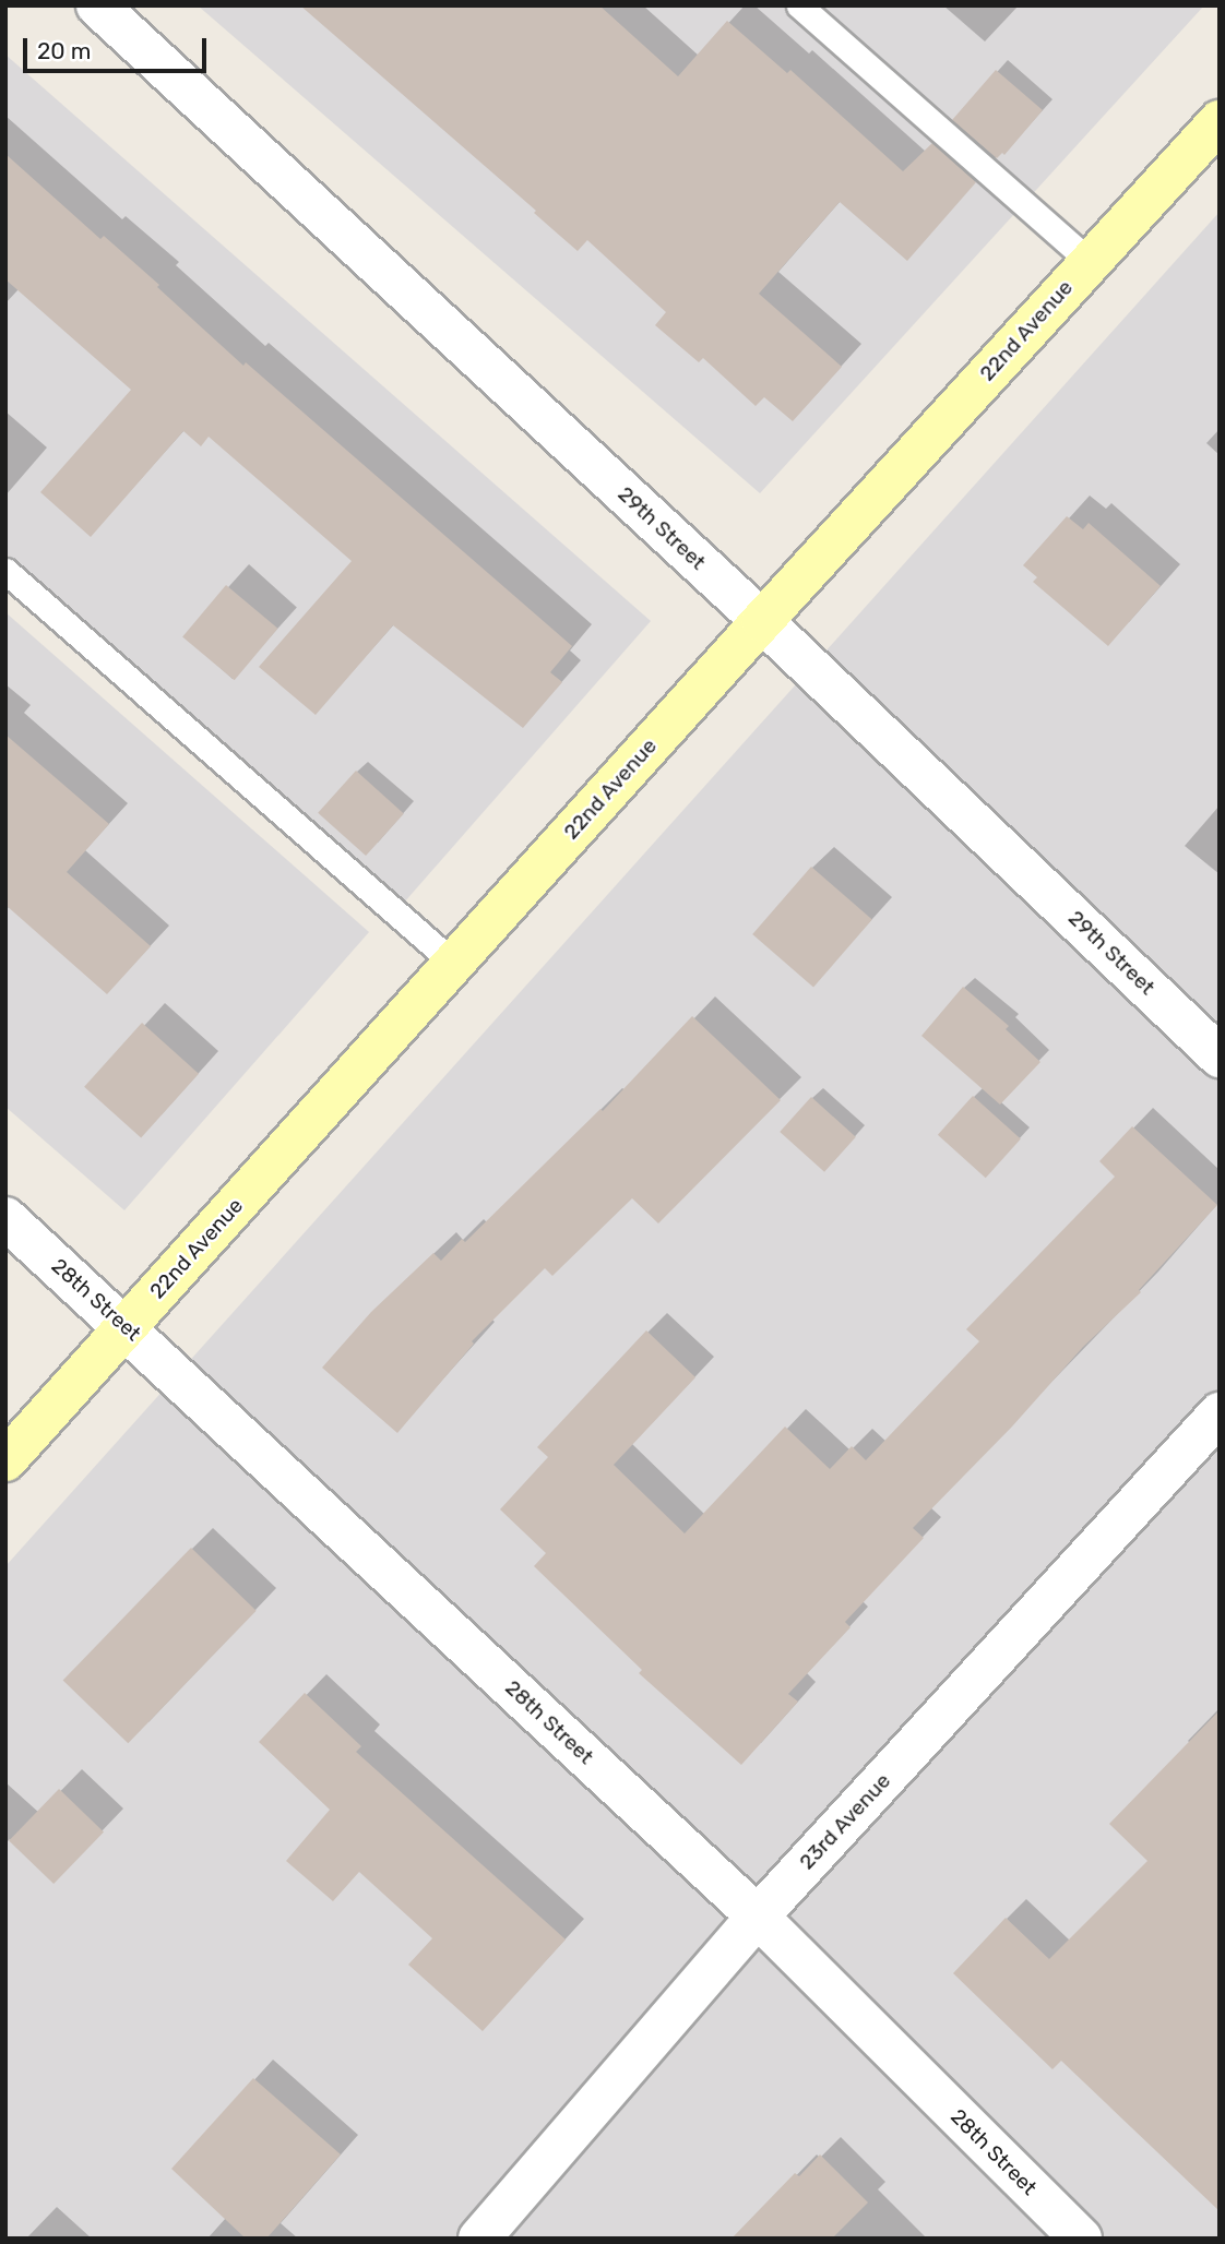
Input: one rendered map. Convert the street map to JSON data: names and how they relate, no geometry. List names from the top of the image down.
{
  "streets": {
    "street": [
      "22nd Avenue",
      "29th Street",
      "28th Street",
      "23rd Avenue"
    ]
  },
  "crossings": [
    ["22nd Avenue", "29th Street"],
    ["22nd Avenue", "28th Street"],
    ["28th Street", "23rd Avenue"]
  ],
  "scale_bar": "20 m"
}
